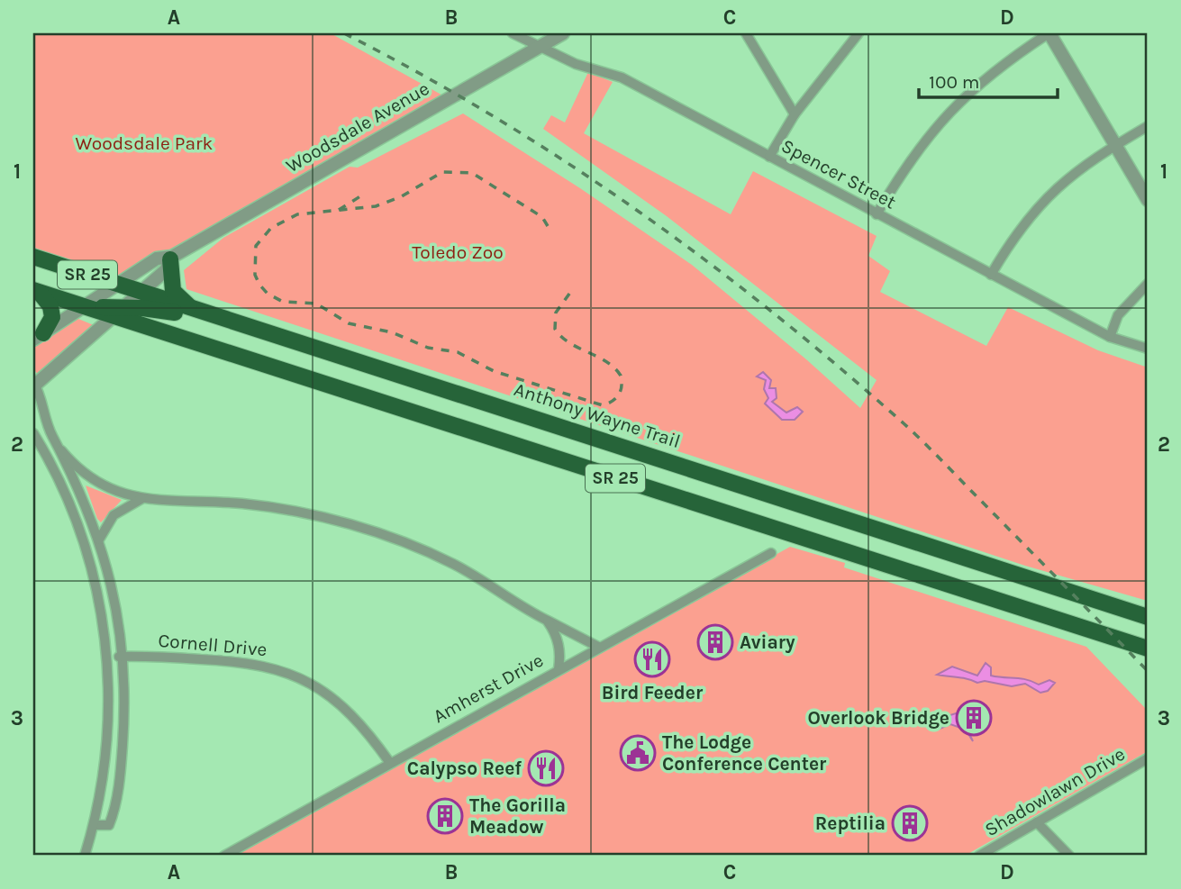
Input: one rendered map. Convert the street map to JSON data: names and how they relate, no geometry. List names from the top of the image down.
{
  "streets": {
    "highway": ["SR 25", "Anthony Wayne Trail"],
    "street": [
      "Woodsdale Avenue",
      "Spencer Street",
      "Cornell Drive",
      "Amherst Drive",
      "Shadowlawn Drive"
    ]
  },
  "crossings": [
    ["Woodsdale Avenue", "Spencer Street"],
    ["Woodsdale Avenue", "SR 25"],
    ["Woodsdale Avenue", "Anthony Wayne Trail"],
    ["Cornell Drive", "Amherst Drive"]
  ],
  "parks": ["Woodsdale Park", "Toledo Zoo"],
  "places": {
    "building": [
      "Aviary",
      "Overlook Bridge",
      "The Gorilla Meadow",
      "Reptilia"
    ],
    "restaurant": ["Bird Feeder", "Calypso Reef"],
    "public building": ["The Lodge Conference Center"]
  },
  "scale_bar": "100 m",
  "grid": {
    "columns": [
      "A",
      "B",
      "C",
      "D"
    ],
    "rows": ["1", "2", "3"]
  }
}
